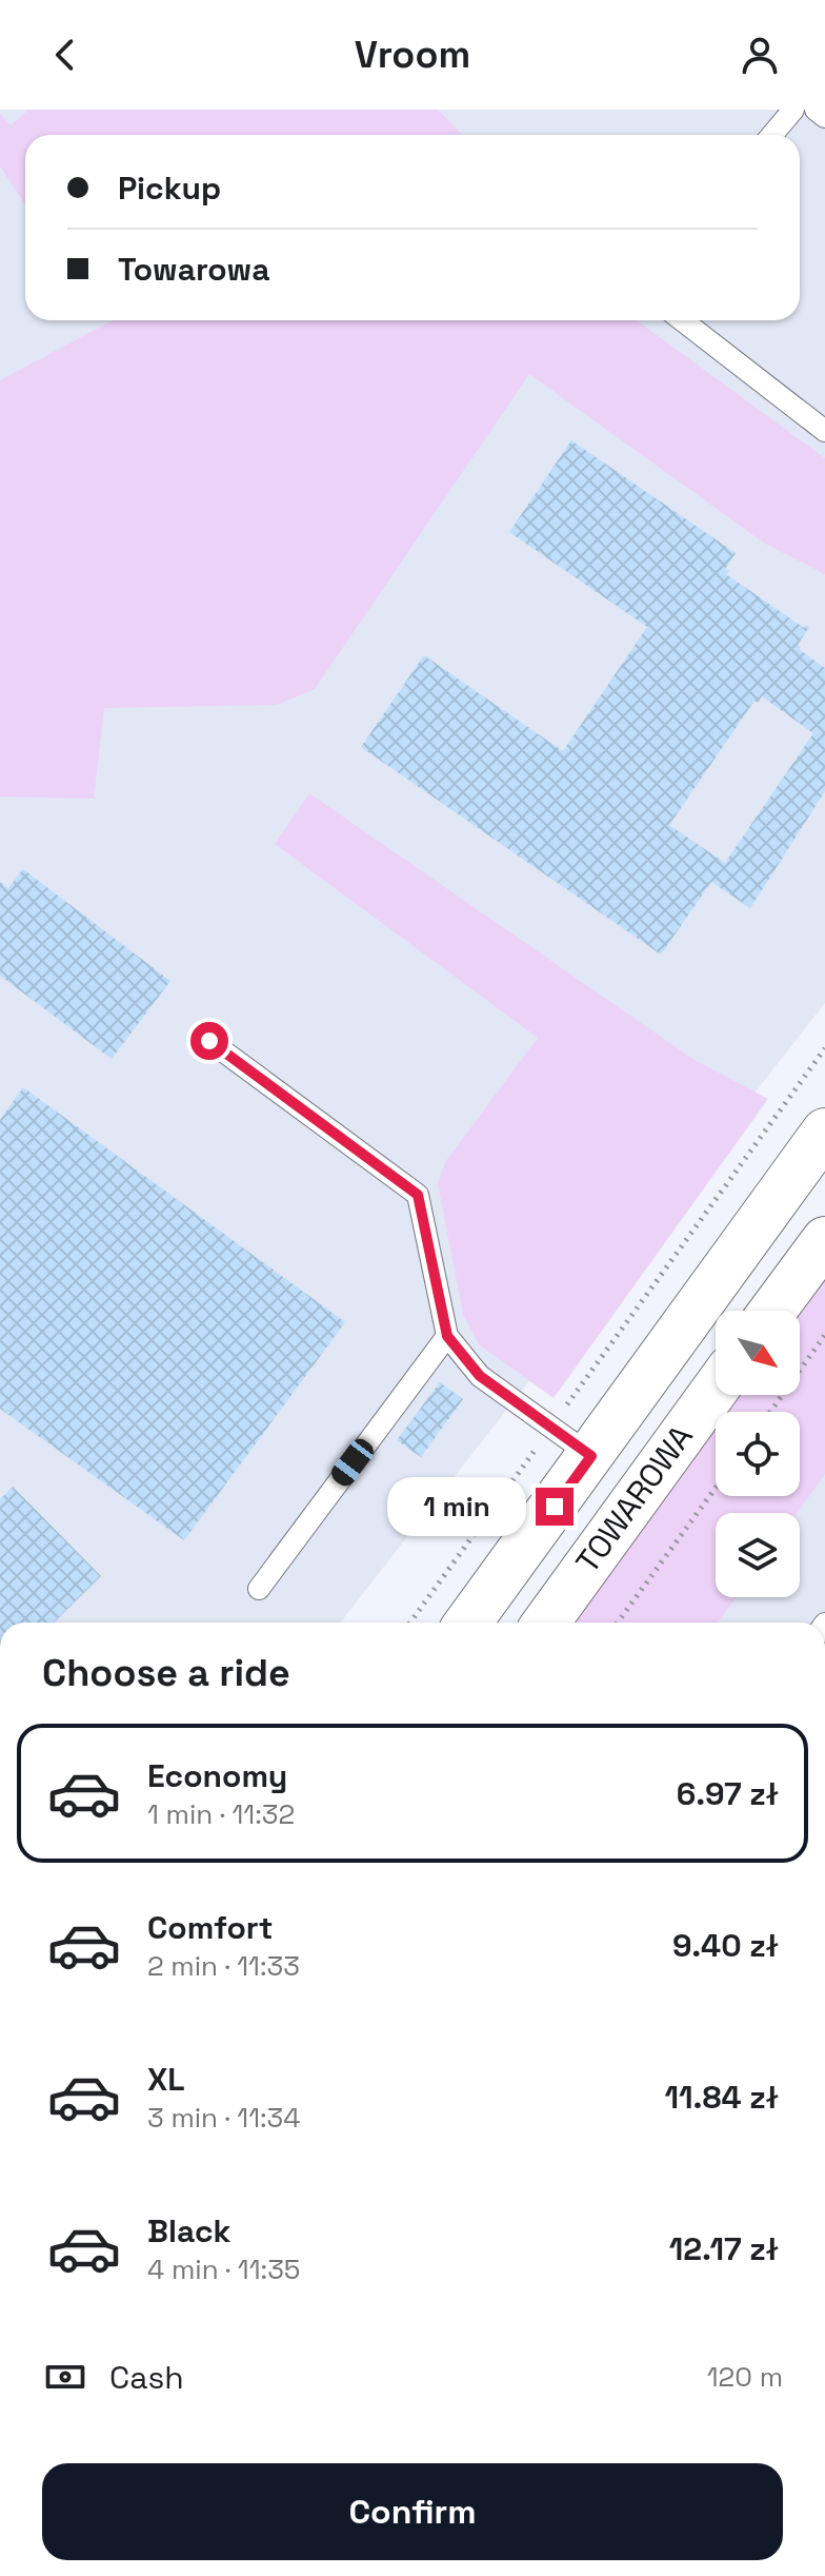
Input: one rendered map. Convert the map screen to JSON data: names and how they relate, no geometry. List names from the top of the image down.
{
  "streets": {
    "street": ["TOWAROWA"]
  },
  "north": "bottom right",
  "page": {
    "header": "Vroom",
    "banner": ["Pickup", "Towarowa"],
    "bubble": "1 min",
    "heading": "Choose a ride",
    "list": [
      {
        "name": "Economy",
        "note": "1 min · 11:32",
        "value": "6.97 zł"
      },
      {
        "name": "Comfort",
        "note": "2 min · 11:33",
        "value": "9.40 zł"
      },
      {
        "name": "XL",
        "note": "3 min · 11:34",
        "value": "11.84 zł"
      },
      {
        "name": "Black",
        "note": "4 min · 11:35",
        "value": "12.17 zł"
      }
    ],
    "pay": ["Cash", "120 m"],
    "buttons": "Confirm"
  }
}
